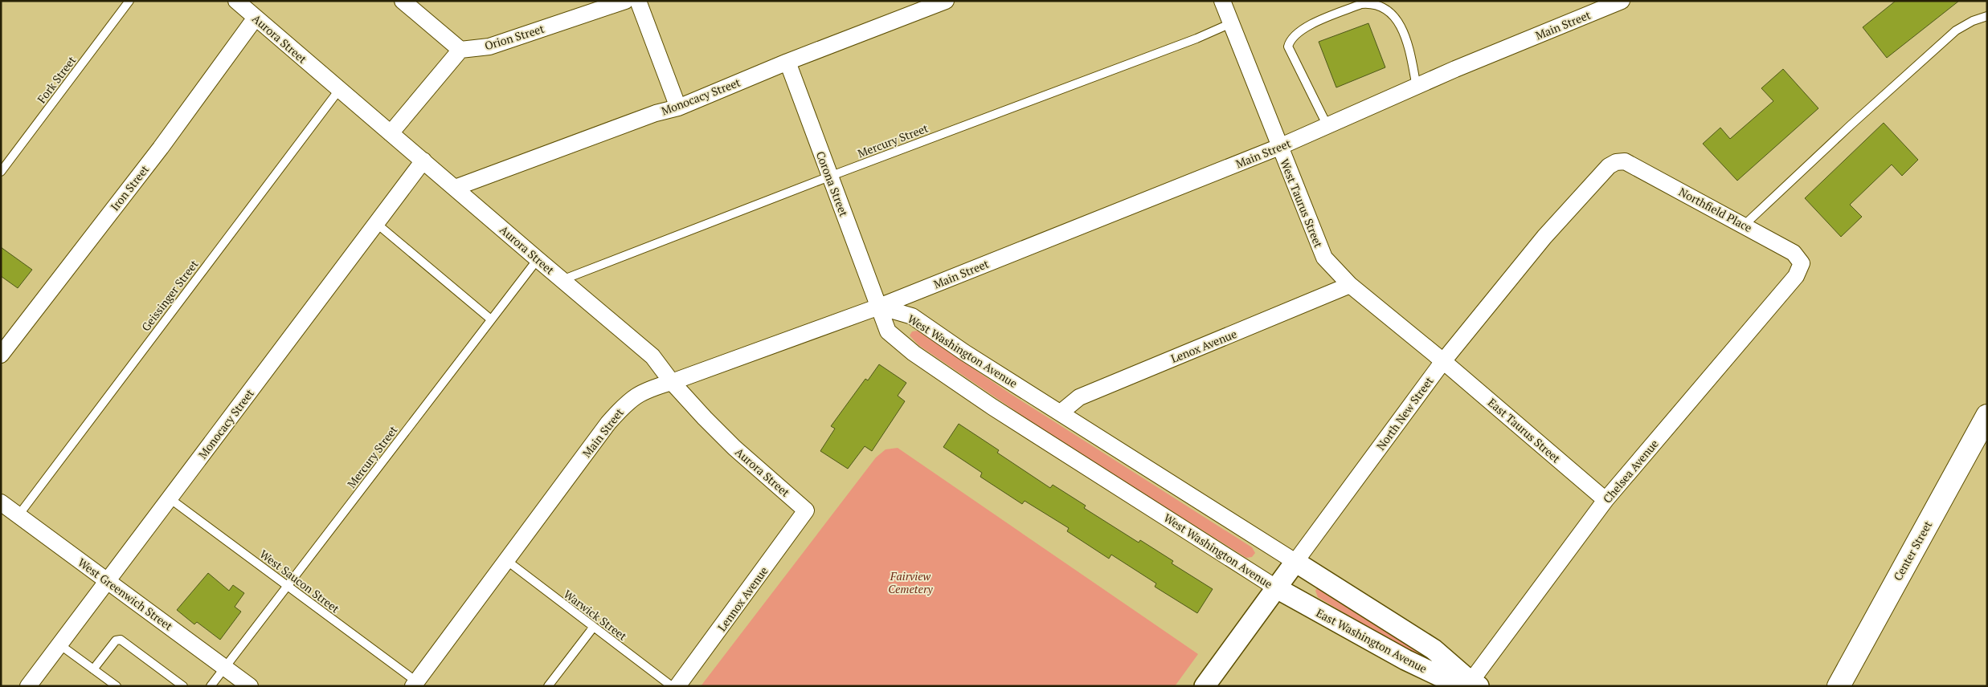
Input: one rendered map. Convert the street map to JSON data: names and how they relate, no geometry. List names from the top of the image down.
{
  "streets": {
    "main road": ["Center Street"],
    "street": [
      "Main Street",
      "Orion Street",
      "Aurora Street",
      "Monocacy Street",
      "Corona Street",
      "Iron Street",
      "West Taurus Street",
      "Northfield Place",
      "Lenox Avenue",
      "West Washington Avenue",
      "North New Street",
      "East Taurus Street",
      "Chelsea Avenue",
      "West Greenwich Street",
      "Lennox Avenue",
      "East Washington Avenue"
    ],
    "lane": [
      "Fork Street",
      "Mercury Street",
      "Geissinger Street",
      "West Saucon Street",
      "Warwick Street"
    ]
  },
  "crossings": [
    ["Main Street", "Aurora Street"],
    ["Main Street", "Corona Street"],
    ["Main Street", "West Taurus Street"],
    ["Main Street", "West Washington Avenue"],
    ["Main Street", "West Saucon Street"],
    ["Main Street", "Warwick Street"],
    ["Aurora Street", "Monocacy Street"],
    ["Aurora Street", "Mercury Street"],
    ["Aurora Street", "Iron Street"],
    ["Aurora Street", "Geissinger Street"],
    ["Aurora Street", "Lennox Avenue"],
    ["Monocacy Street", "Corona Street"],
    ["Monocacy Street", "West Saucon Street"],
    ["Monocacy Street", "West Greenwich Street"],
    ["Mercury Street", "Corona Street"],
    ["Mercury Street", "West Taurus Street"],
    ["Mercury Street", "West Saucon Street"],
    ["Mercury Street", "West Greenwich Street"],
    ["Corona Street", "West Washington Avenue"],
    ["West Taurus Street", "Lenox Avenue"],
    ["West Taurus Street", "North New Street"],
    ["West Taurus Street", "East Taurus Street"],
    ["Northfield Place", "North New Street"],
    ["Northfield Place", "Chelsea Avenue"],
    ["Geissinger Street", "West Greenwich Street"],
    ["Lenox Avenue", "West Washington Avenue"],
    ["West Washington Avenue", "North New Street"],
    ["West Washington Avenue", "East Washington Avenue"],
    ["North New Street", "East Taurus Street"],
    ["North New Street", "East Washington Avenue"],
    ["East Taurus Street", "Chelsea Avenue"],
    ["Chelsea Avenue", "East Washington Avenue"]
  ],
  "parks": ["Fairview Cemetery"]
}
